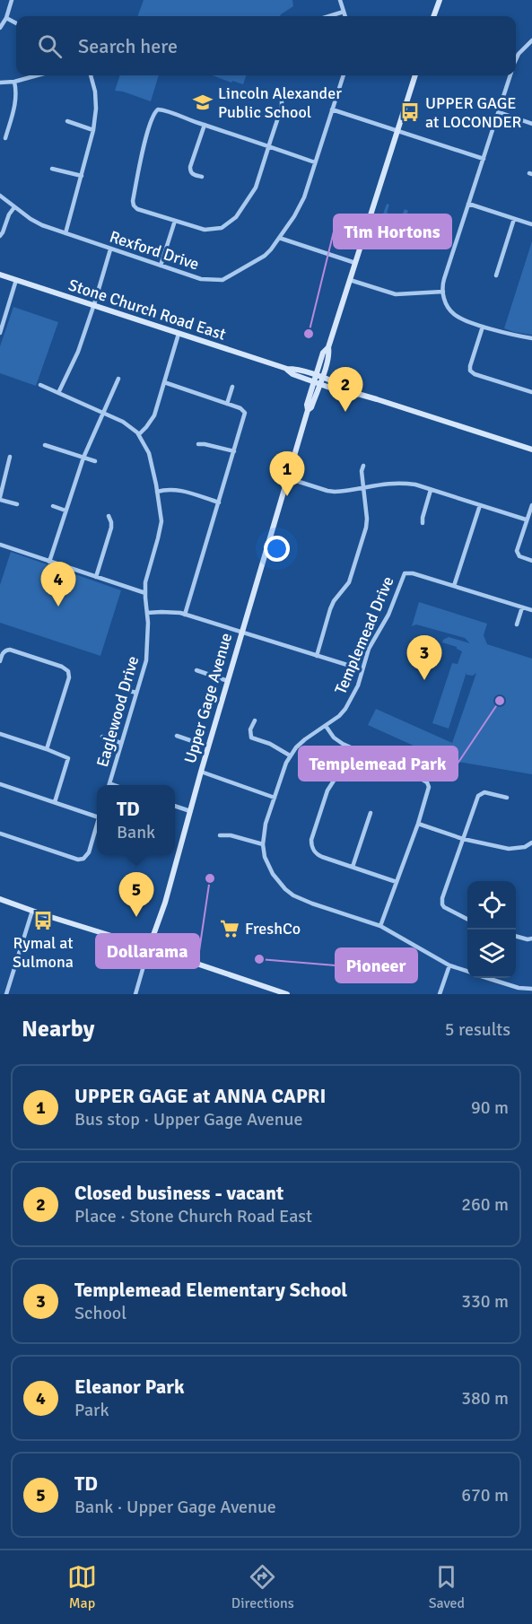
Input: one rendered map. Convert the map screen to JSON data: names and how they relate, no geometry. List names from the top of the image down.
{
  "streets": {
    "main road": ["Stone Church Road East", "Upper Gage Avenue"],
    "street": ["Rexford Drive", "Templemead Drive", "Eaglewood Drive"]
  },
  "crossings": [
    ["Stone Church Road East", "Upper Gage Avenue"]
  ],
  "places": {
    "school or university": ["Lincoln Alexander Public School"],
    "bus stop": ["UPPER GAGE at LOCONDER", "Rymal at Sulmona"],
    "other": [
      "Tim Hortons",
      "Templemead Park",
      "Dollarama",
      "Pioneer"
    ],
    "supermarket": ["FreshCo"]
  },
  "page": {
    "search": "Search here",
    "pins": [
      "2",
      "1",
      "4",
      "3",
      "5"
    ],
    "popup": ["TD", "Bank"],
    "heading": ["Nearby", "5 results"],
    "list": [
      {
        "mark": "1",
        "name": "UPPER GAGE at ANNA CAPRI",
        "note": "Bus stop · Upper Gage Avenue",
        "value": "90 m"
      },
      {
        "mark": "2",
        "name": "Closed business - vacant",
        "note": "Place · Stone Church Road East",
        "value": "260 m"
      },
      {
        "mark": "3",
        "name": "Templemead Elementary School",
        "note": "School",
        "value": "330 m"
      },
      {
        "mark": "4",
        "name": "Eleanor Park",
        "note": "Park",
        "value": "380 m"
      },
      {
        "mark": "5",
        "name": "TD",
        "note": "Bank · Upper Gage Avenue",
        "value": "670 m"
      }
    ],
    "nav": ["Map", "Directions", "Saved"]
  }
}
